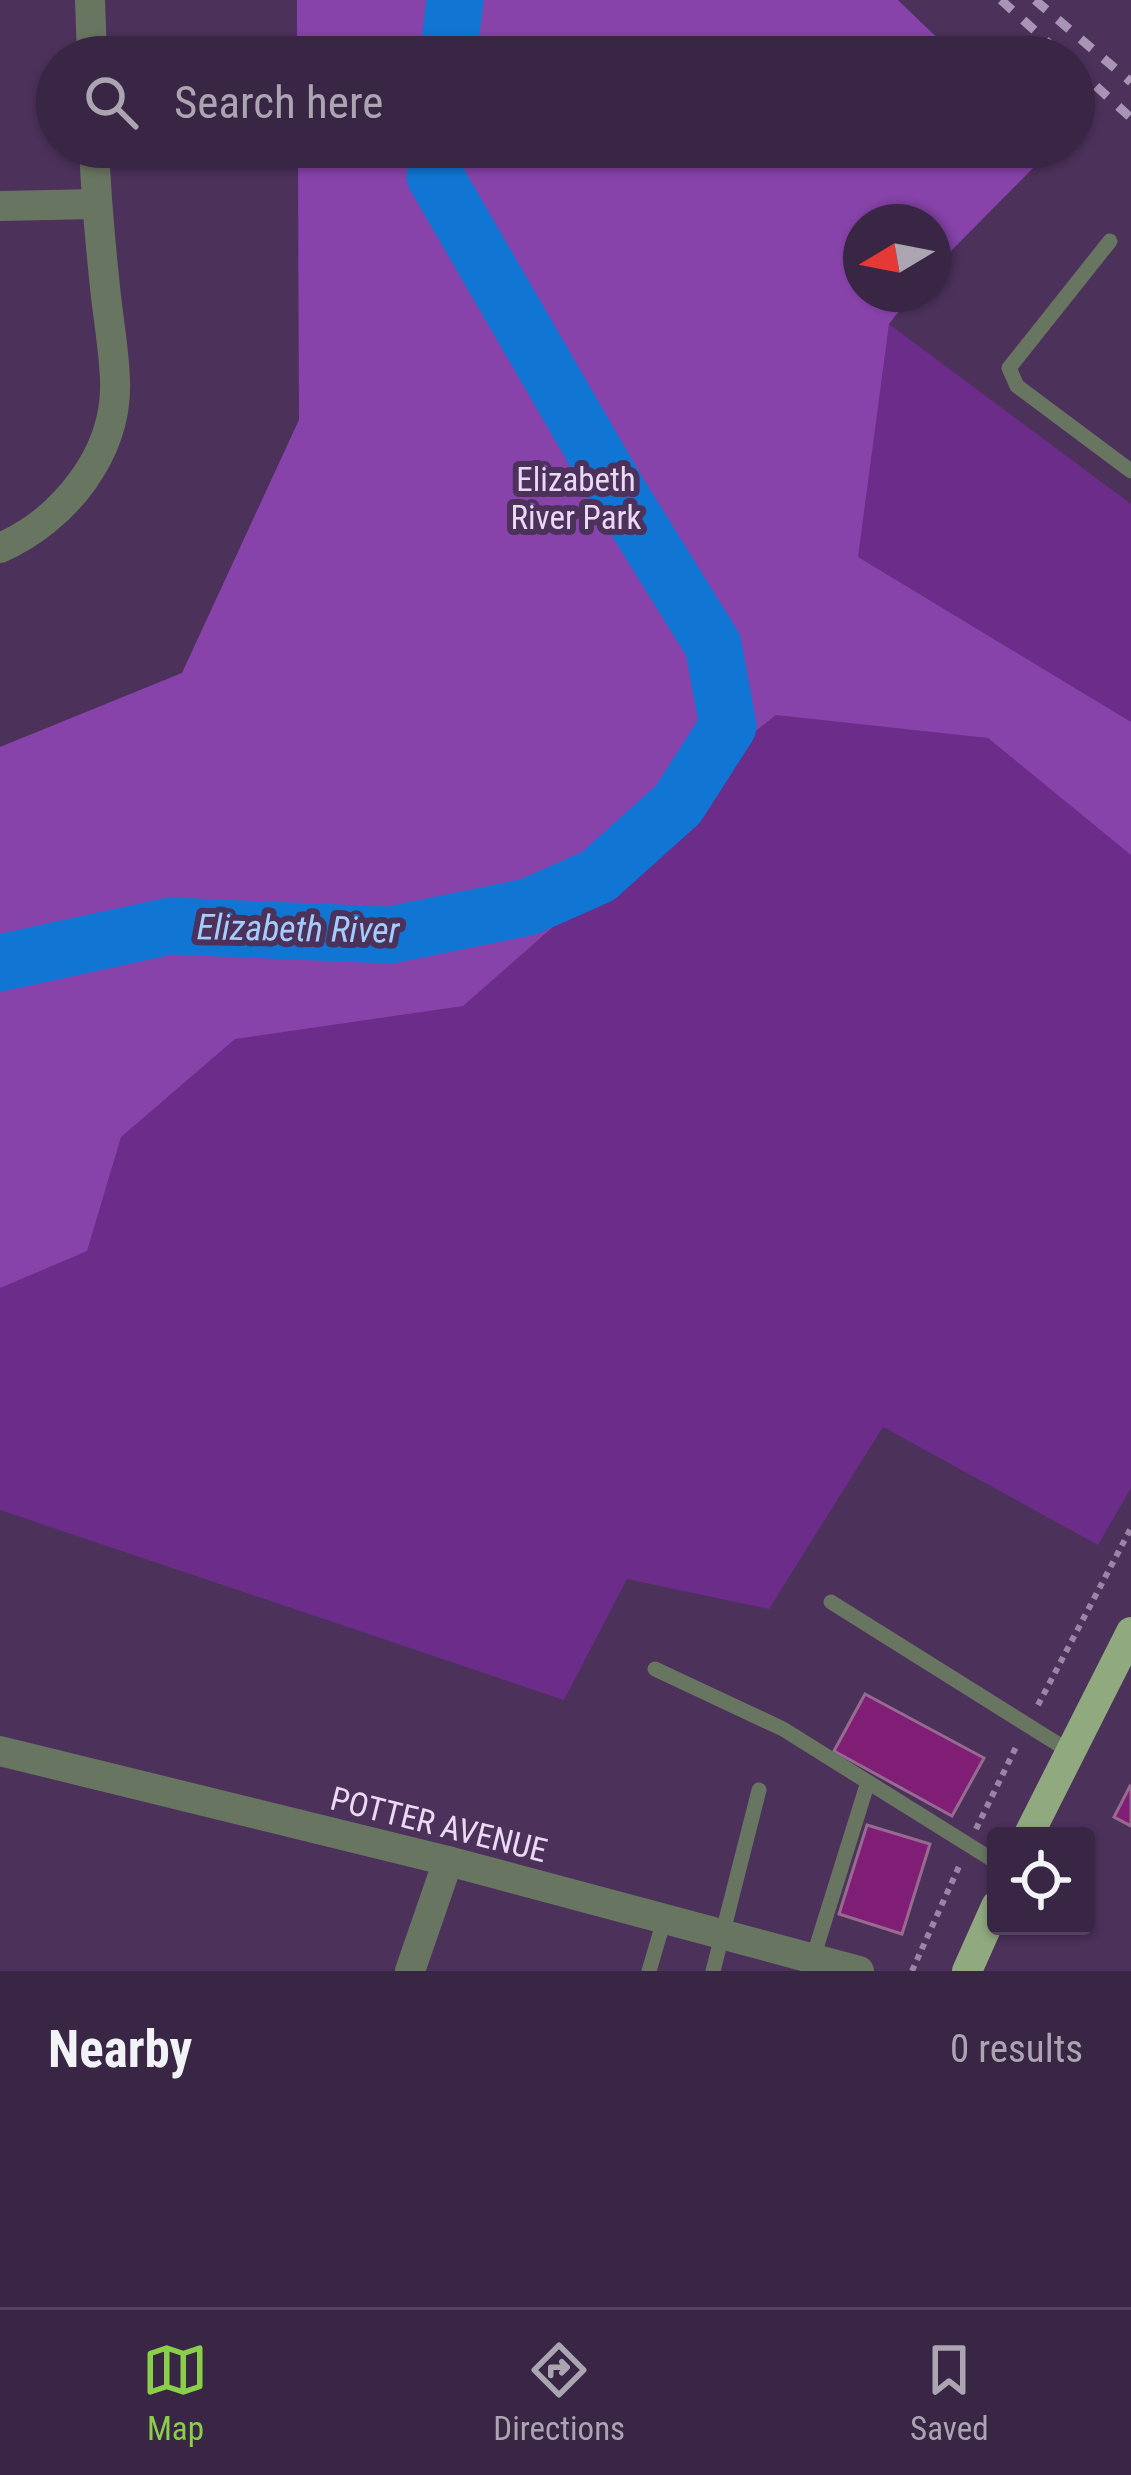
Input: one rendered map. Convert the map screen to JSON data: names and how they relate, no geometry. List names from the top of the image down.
{
  "streets": {
    "street": ["POTTER AVENUE"]
  },
  "water": ["Elizabeth River"],
  "parks": ["Elizabeth River Park"],
  "north": "left",
  "page": {
    "search": "Search here",
    "heading": ["Nearby", "0 results"],
    "nav": ["Map", "Directions", "Saved"]
  }
}
